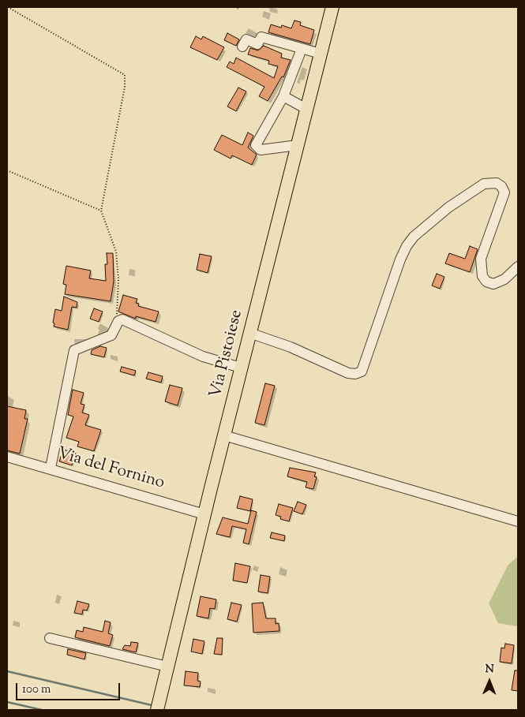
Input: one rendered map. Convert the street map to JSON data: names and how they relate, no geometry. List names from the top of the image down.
{
  "streets": {
    "main road": ["Via Pistoiese"],
    "street": ["Via del Fornino"]
  },
  "crossings": [
    ["Via Pistoiese", "Via del Fornino"]
  ],
  "scale_bar": "100 m",
  "north": "top"
}
